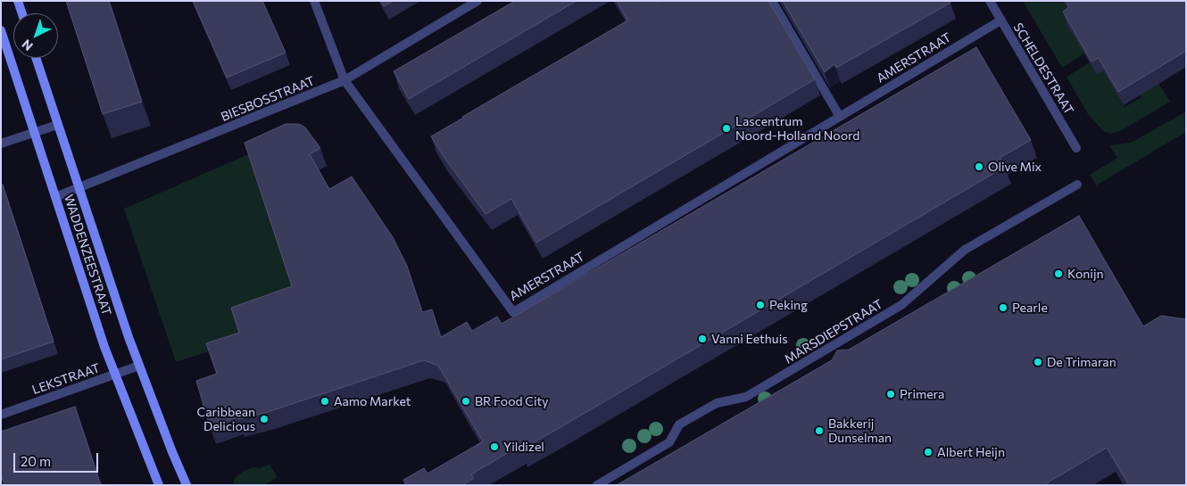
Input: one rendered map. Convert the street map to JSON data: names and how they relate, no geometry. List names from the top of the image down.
{
  "streets": {
    "main road": ["WADDENZEESTRAAT"],
    "street": [
      "AMERSTRAAT",
      "SCHELDESTRAAT",
      "BIESBOSSTRAAT",
      "MARSDIEPSTRAAT",
      "LEKSTRAAT"
    ]
  },
  "crossings": [
    ["AMERSTRAAT", "SCHELDESTRAAT"],
    ["AMERSTRAAT", "BIESBOSSTRAAT"],
    ["BIESBOSSTRAAT", "WADDENZEESTRAAT"],
    ["WADDENZEESTRAAT", "LEKSTRAAT"]
  ],
  "places": [
    "Lascentrum Noord-Holland Noord",
    "Olive Mix",
    "Konijn",
    "Peking",
    "Pearle",
    "Vanni Eethuis",
    "De Trimaran",
    "Primera",
    "Aamo Market",
    "BR Food City",
    "Caribbean Delicious",
    "Bakkerij Dunselman",
    "Yildizel",
    "Albert Heijn"
  ],
  "scale_bar": "20 m",
  "north": "bottom left"
}
